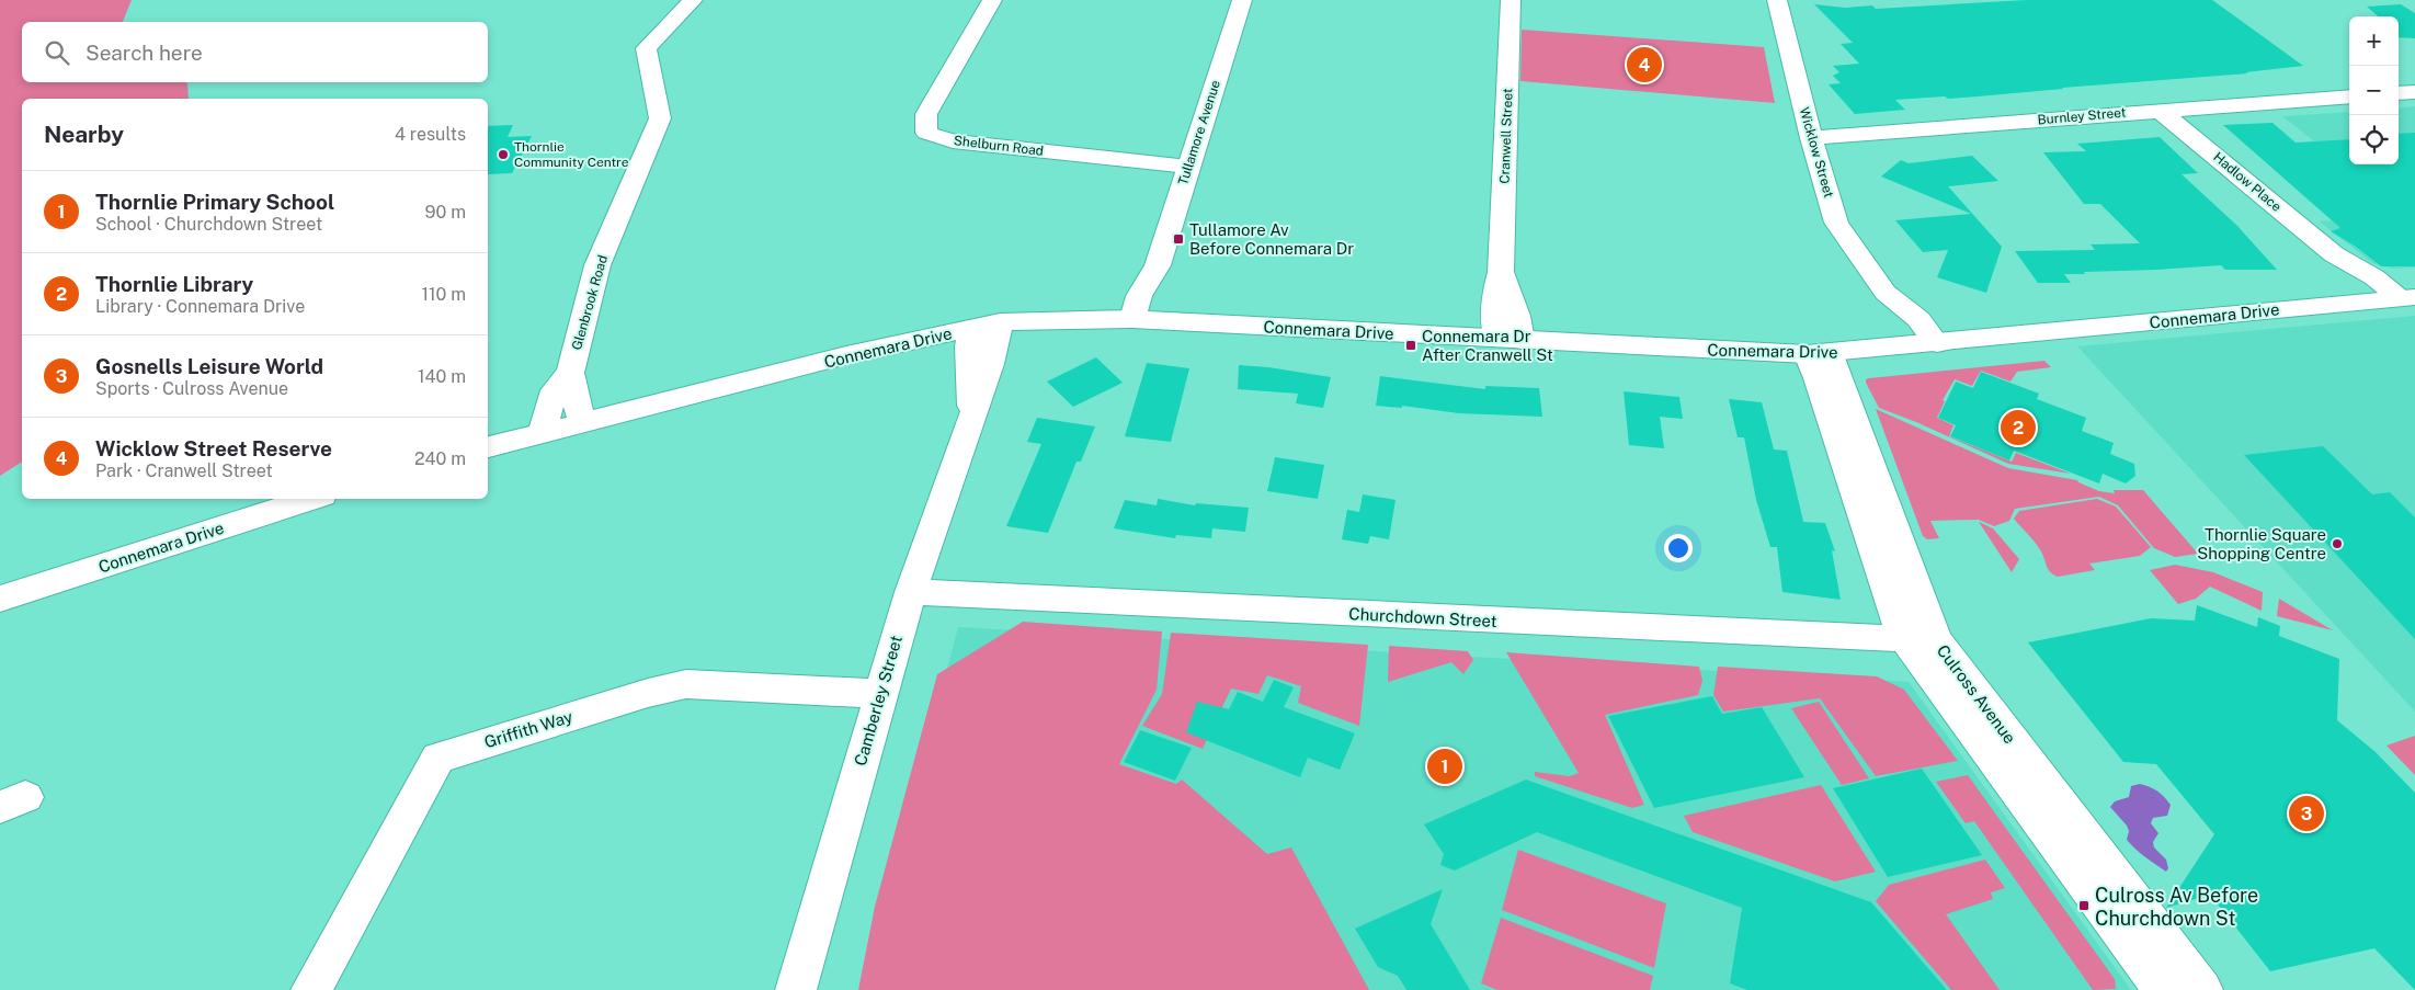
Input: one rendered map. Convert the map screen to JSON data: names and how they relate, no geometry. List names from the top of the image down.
{
  "streets": {
    "street": [
      "Burnley Street",
      "Tullamore Avenue",
      "Cranwell Street",
      "Shelburn Road",
      "Wicklow Street",
      "Hadlow Place",
      "Glenbrook Road",
      "Connemara Drive",
      "Churchdown Street",
      "Culross Avenue",
      "Camberley Street",
      "Griffith Way"
    ]
  },
  "crossings": [
    ["Burnley Street", "Wicklow Street"],
    ["Burnley Street", "Hadlow Place"],
    ["Tullamore Avenue", "Shelburn Road"],
    ["Tullamore Avenue", "Connemara Drive"],
    ["Cranwell Street", "Connemara Drive"],
    ["Wicklow Street", "Connemara Drive"],
    ["Hadlow Place", "Connemara Drive"],
    ["Glenbrook Road", "Connemara Drive"],
    ["Connemara Drive", "Culross Avenue"],
    ["Connemara Drive", "Camberley Street"],
    ["Churchdown Street", "Culross Avenue"],
    ["Churchdown Street", "Camberley Street"],
    ["Camberley Street", "Griffith Way"]
  ],
  "places": {
    "other": ["Thornlie Community Centre", "Thornlie Square Shopping Centre"],
    "transit": ["Tullamore Av Before Connemara Dr", "Connemara Dr After Cranwell St", "Culross Av Before Churchdown St"]
  },
  "page": {
    "map_buttons": ["+", "−"],
    "search": "Search here",
    "pins": [
      "4",
      "2",
      "1",
      "3"
    ],
    "heading": ["Nearby", "4 results"],
    "list": [
      {
        "mark": "1",
        "name": "Thornlie Primary School",
        "note": "School · Churchdown Street",
        "value": "90 m"
      },
      {
        "mark": "2",
        "name": "Thornlie Library",
        "note": "Library · Connemara Drive",
        "value": "110 m"
      },
      {
        "mark": "3",
        "name": "Gosnells Leisure World",
        "note": "Sports · Culross Avenue",
        "value": "140 m"
      },
      {
        "mark": "4",
        "name": "Wicklow Street Reserve",
        "note": "Park · Cranwell Street",
        "value": "240 m"
      }
    ]
  }
}
